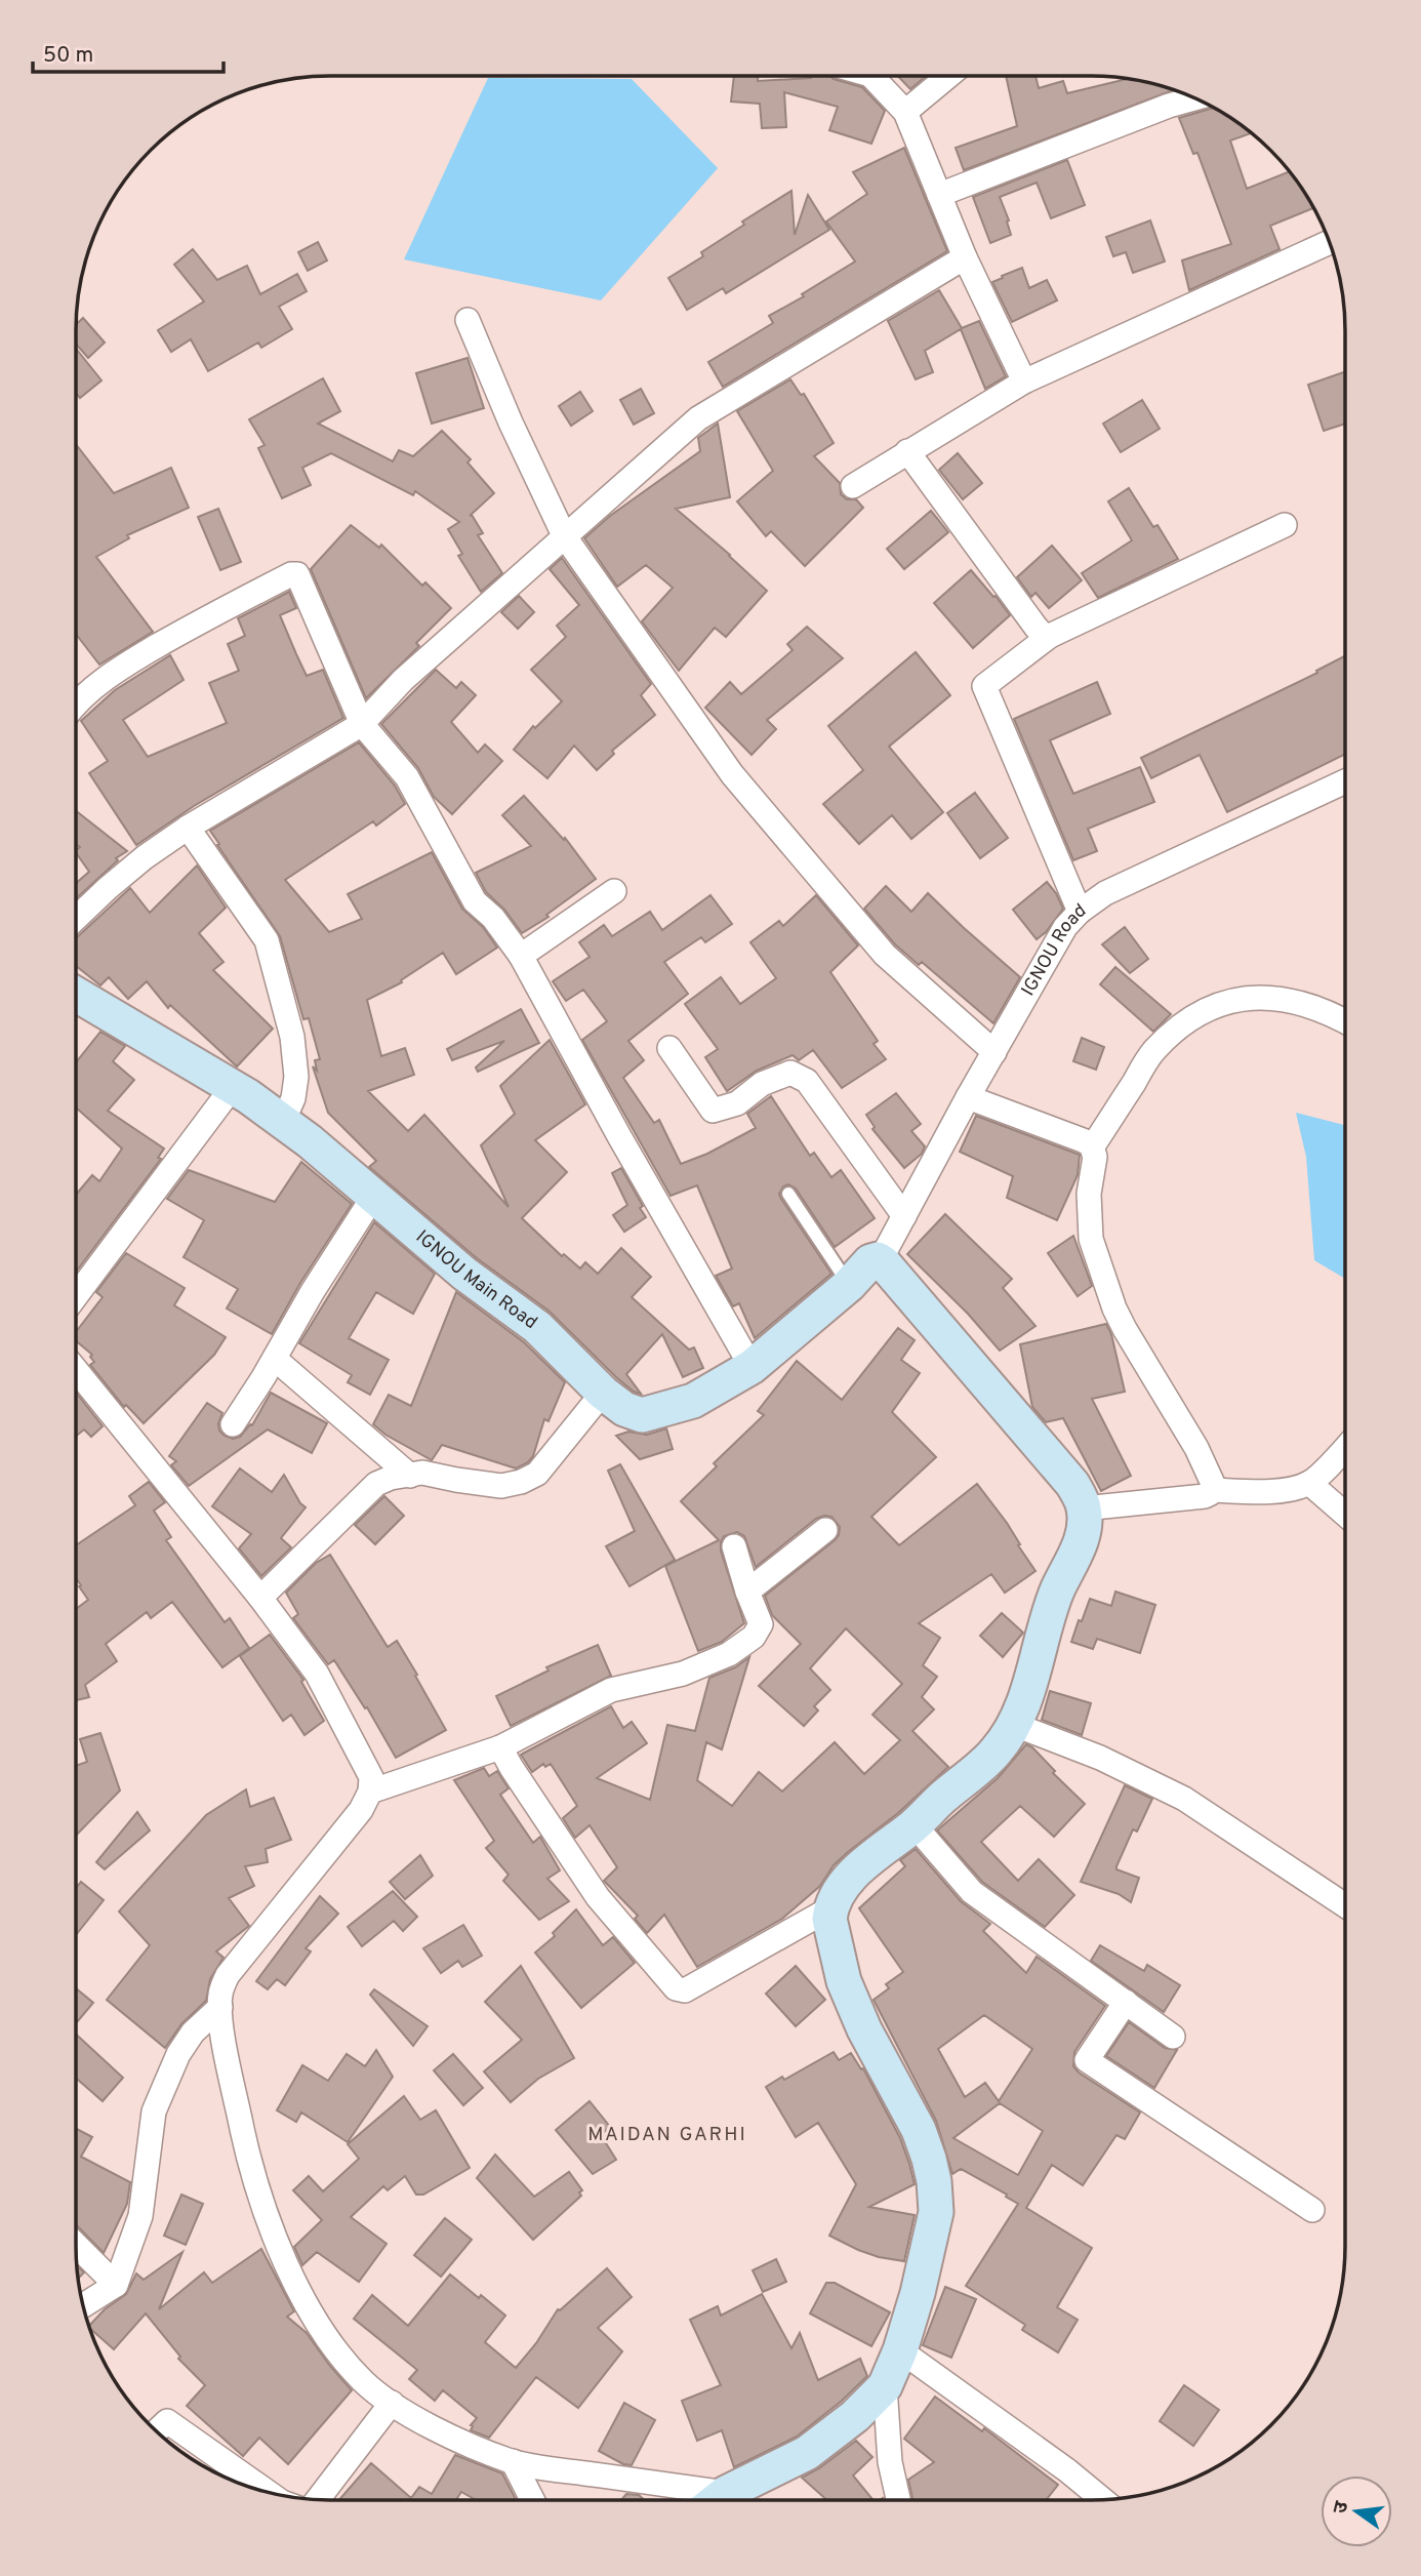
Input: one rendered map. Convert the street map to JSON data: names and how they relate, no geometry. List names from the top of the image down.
{
  "streets": {
    "street": ["IGNOU Road", "IGNOU Main Road"]
  },
  "crossings": [
    ["IGNOU Road", "IGNOU Main Road"]
  ],
  "districts": ["MAIDAN GARHI"],
  "scale_bar": "50 m",
  "north": "left"
}
